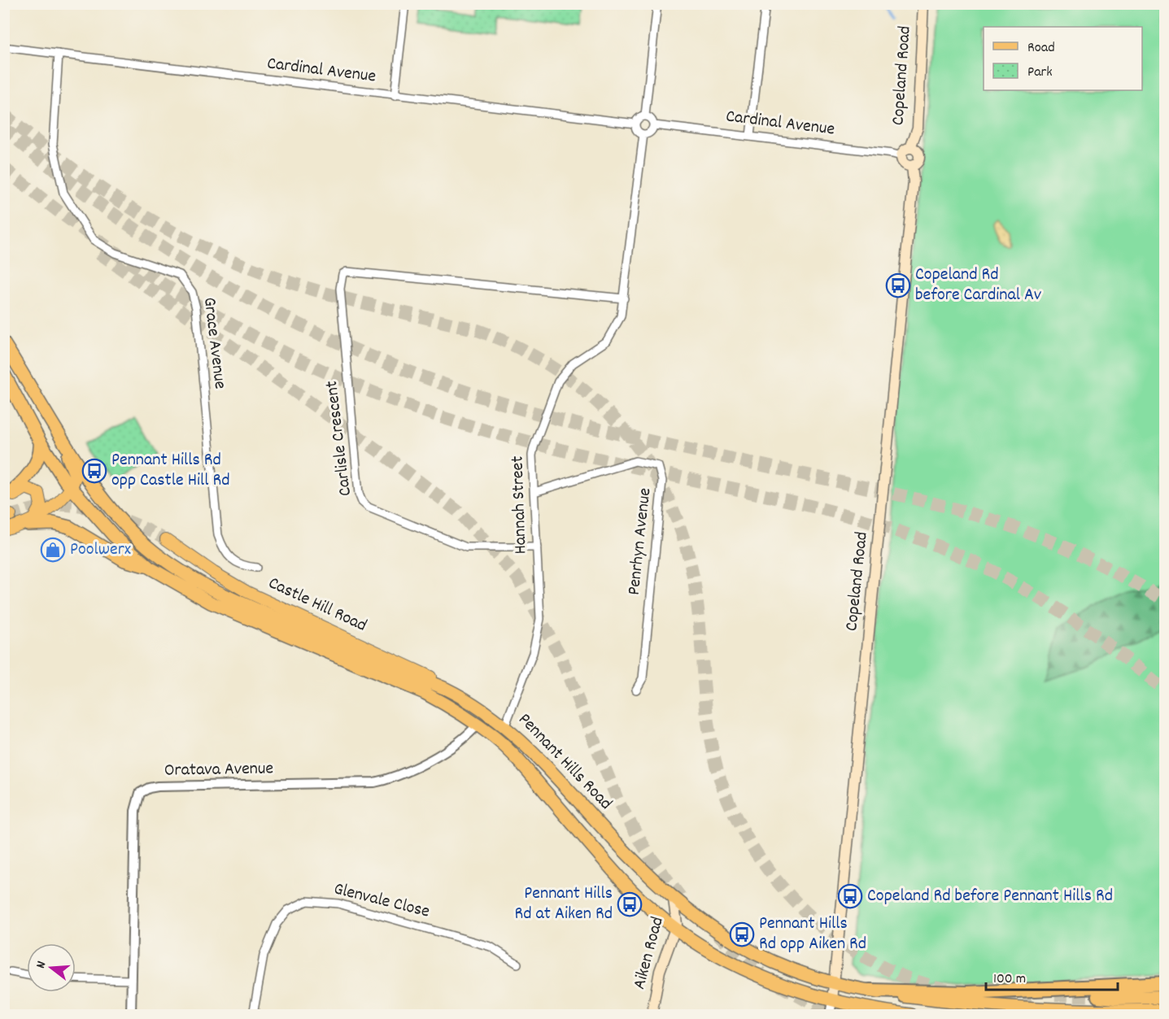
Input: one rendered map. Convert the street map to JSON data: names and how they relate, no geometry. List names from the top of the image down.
{
  "streets": {
    "highway": ["Pennant Hills Road"],
    "main road": ["Copeland Road", "Castle Hill Road", "Aiken Road"],
    "street": [
      "Cardinal Avenue",
      "Grace Avenue",
      "Carlisle Crescent",
      "Hannah Street",
      "Penrhyn Avenue",
      "Oratava Avenue",
      "Glenvale Close"
    ]
  },
  "crossings": [
    ["Cardinal Avenue", "Copeland Road"],
    ["Cardinal Avenue", "Grace Avenue"],
    ["Cardinal Avenue", "Hannah Street"],
    ["Copeland Road", "Pennant Hills Road"],
    ["Carlisle Crescent", "Hannah Street"],
    ["Hannah Street", "Penrhyn Avenue"],
    ["Hannah Street", "Pennant Hills Road"],
    ["Castle Hill Road", "Pennant Hills Road"],
    ["Pennant Hills Road", "Oratava Avenue"],
    ["Pennant Hills Road", "Aiken Road"]
  ],
  "places": {
    "bus stop": [
      "Copeland Rd before Cardinal Av",
      "Pennant Hills Rd opp Castle Hill Rd",
      "Copeland Rd before Pennant Hills Rd",
      "Pennant Hills Rd at Aiken Rd",
      "Pennant Hills Rd opp Aiken Rd"
    ],
    "shop": ["Poolwerx"]
  },
  "legend": ["Road", "Park"],
  "scale_bar": "100 m",
  "north": "left"
}
